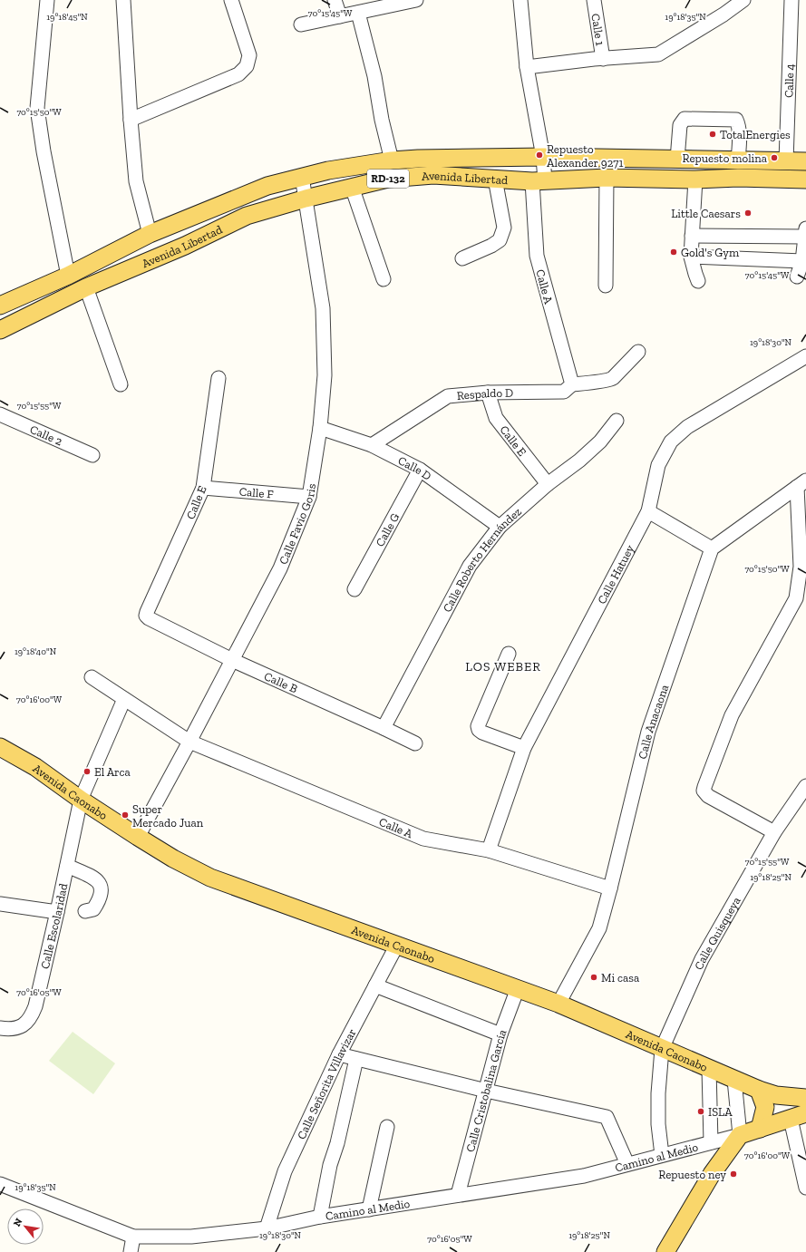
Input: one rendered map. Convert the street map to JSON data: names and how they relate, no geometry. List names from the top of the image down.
{
  "streets": {
    "main road": ["RD-132", "Avenida Libertad", "Avenida Caonabo"],
    "street": [
      "Calle 1",
      "Calle 4",
      "Calle A",
      "Respaldo D",
      "Calle 2",
      "Calle E",
      "Calle D",
      "Calle F",
      "Calle Favio Goris",
      "Calle G",
      "Calle Roberto Hernández",
      "Calle Hatuey",
      "Calle B",
      "Calle Anacaona",
      "Calle Escolaridad",
      "Calle Quisqueya",
      "Calle Señorita Villavizar",
      "Calle Cristobalina García",
      "Camino al Medio"
    ]
  },
  "crossings": [
    ["Calle 4", "Avenida Libertad"],
    ["Avenida Libertad", "Calle A"],
    ["Avenida Libertad", "Calle Favio Goris"],
    ["Calle A", "Respaldo D"],
    ["Calle A", "Calle Favio Goris"],
    ["Calle A", "Calle Hatuey"],
    ["Calle A", "Calle Anacaona"],
    ["Calle A", "Calle Escolaridad"],
    ["Respaldo D", "Calle E"],
    ["Respaldo D", "Calle D"],
    ["Calle E", "Calle F"],
    ["Calle E", "Calle Roberto Hernández"],
    ["Calle E", "Calle B"],
    ["Calle D", "Calle Favio Goris"],
    ["Calle D", "Calle G"],
    ["Calle D", "Calle Roberto Hernández"],
    ["Calle F", "Calle Favio Goris"],
    ["Calle Favio Goris", "Calle B"],
    ["Calle Favio Goris", "Avenida Caonabo"],
    ["Calle Roberto Hernández", "Calle B"],
    ["Calle Anacaona", "Avenida Caonabo"],
    ["Avenida Caonabo", "Calle Escolaridad"],
    ["Avenida Caonabo", "Calle Quisqueya"],
    ["Avenida Caonabo", "Calle Señorita Villavizar"],
    ["Avenida Caonabo", "Calle Cristobalina García"],
    ["Calle Quisqueya", "Camino al Medio"],
    ["Calle Señorita Villavizar", "Camino al Medio"],
    ["Calle Cristobalina García", "Camino al Medio"]
  ],
  "districts": ["LOS WEBER"],
  "places": [
    "TotalEnergies",
    "Repuesto Alexander 9271",
    "Repuesto molina",
    "Little Caesars",
    "Gold's Gym",
    "El Arca",
    "Super Mercado Juan",
    "Mi casa",
    "ISLA",
    "Repuesto ney"
  ],
  "north": "top left",
  "coordinates": [
    "70°15'45\"W",
    "19°18'45\"N",
    "19°18'35\"N",
    "70°15'50\"W",
    "19°18'30\"N",
    "70°15'55\"W",
    "19°18'40\"N",
    "70°16'00\"W",
    "19°18'25\"N",
    "70°16'05\"W"
  ]
}
